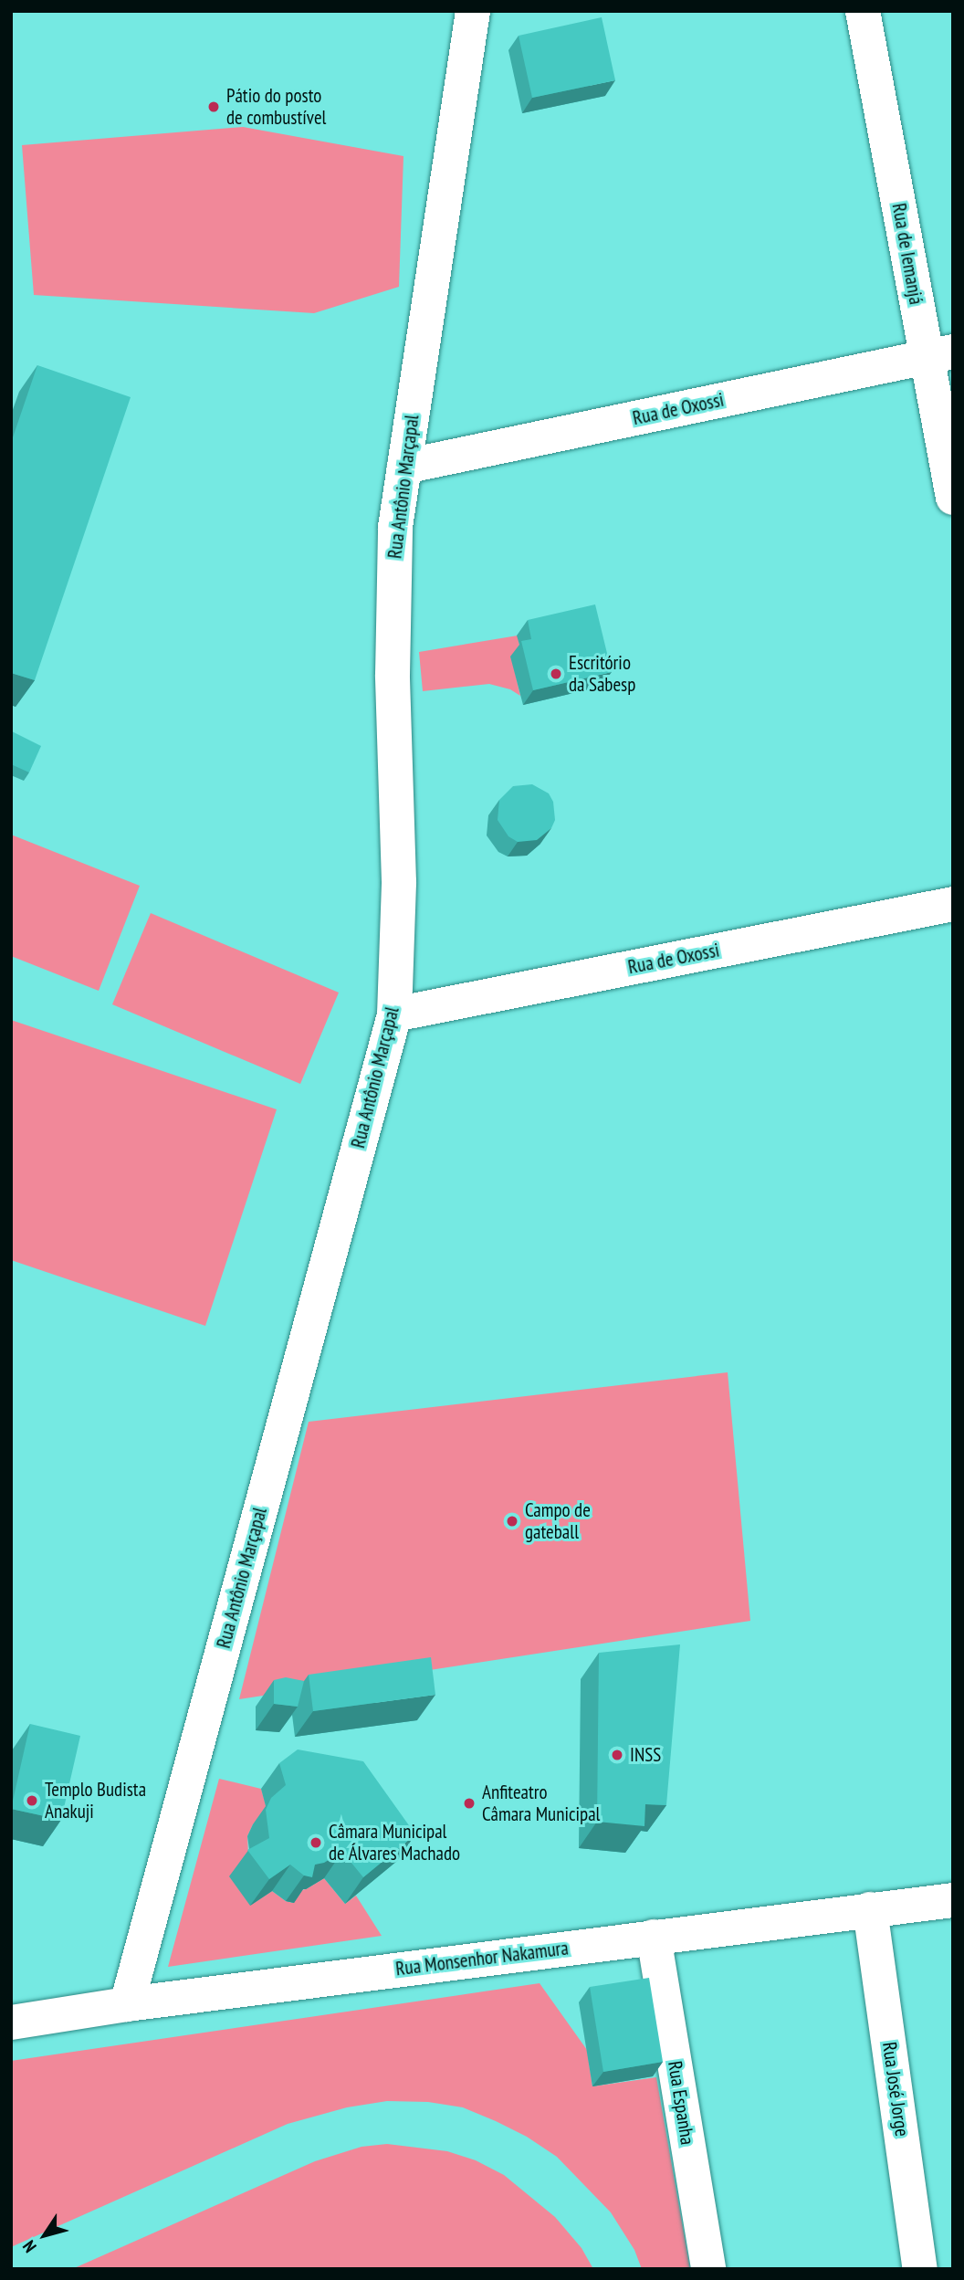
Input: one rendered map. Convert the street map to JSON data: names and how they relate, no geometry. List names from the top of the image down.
{
  "streets": {
    "street": [
      "Rua de Iemanjá",
      "Rua de Oxossi",
      "Rua Antônio Marçapal",
      "Rua Monsenhor Nakamura",
      "Rua José Jorge",
      "Rua Espanha"
    ]
  },
  "crossings": [
    ["Rua de Iemanjá", "Rua de Oxossi"],
    ["Rua de Oxossi", "Rua Antônio Marçapal"],
    ["Rua Antônio Marçapal", "Rua Monsenhor Nakamura"],
    ["Rua Monsenhor Nakamura", "Rua José Jorge"],
    ["Rua Monsenhor Nakamura", "Rua Espanha"]
  ],
  "places": [
    "Pátio do posto de combustível",
    "Escritório da Sabesp",
    "Campo de gateball",
    "INSS",
    "Templo Budista Anakuji",
    "Anfiteatro Câmara Municipal",
    "Câmara Municipal de Álvares Machado"
  ],
  "north": "bottom left"
}
